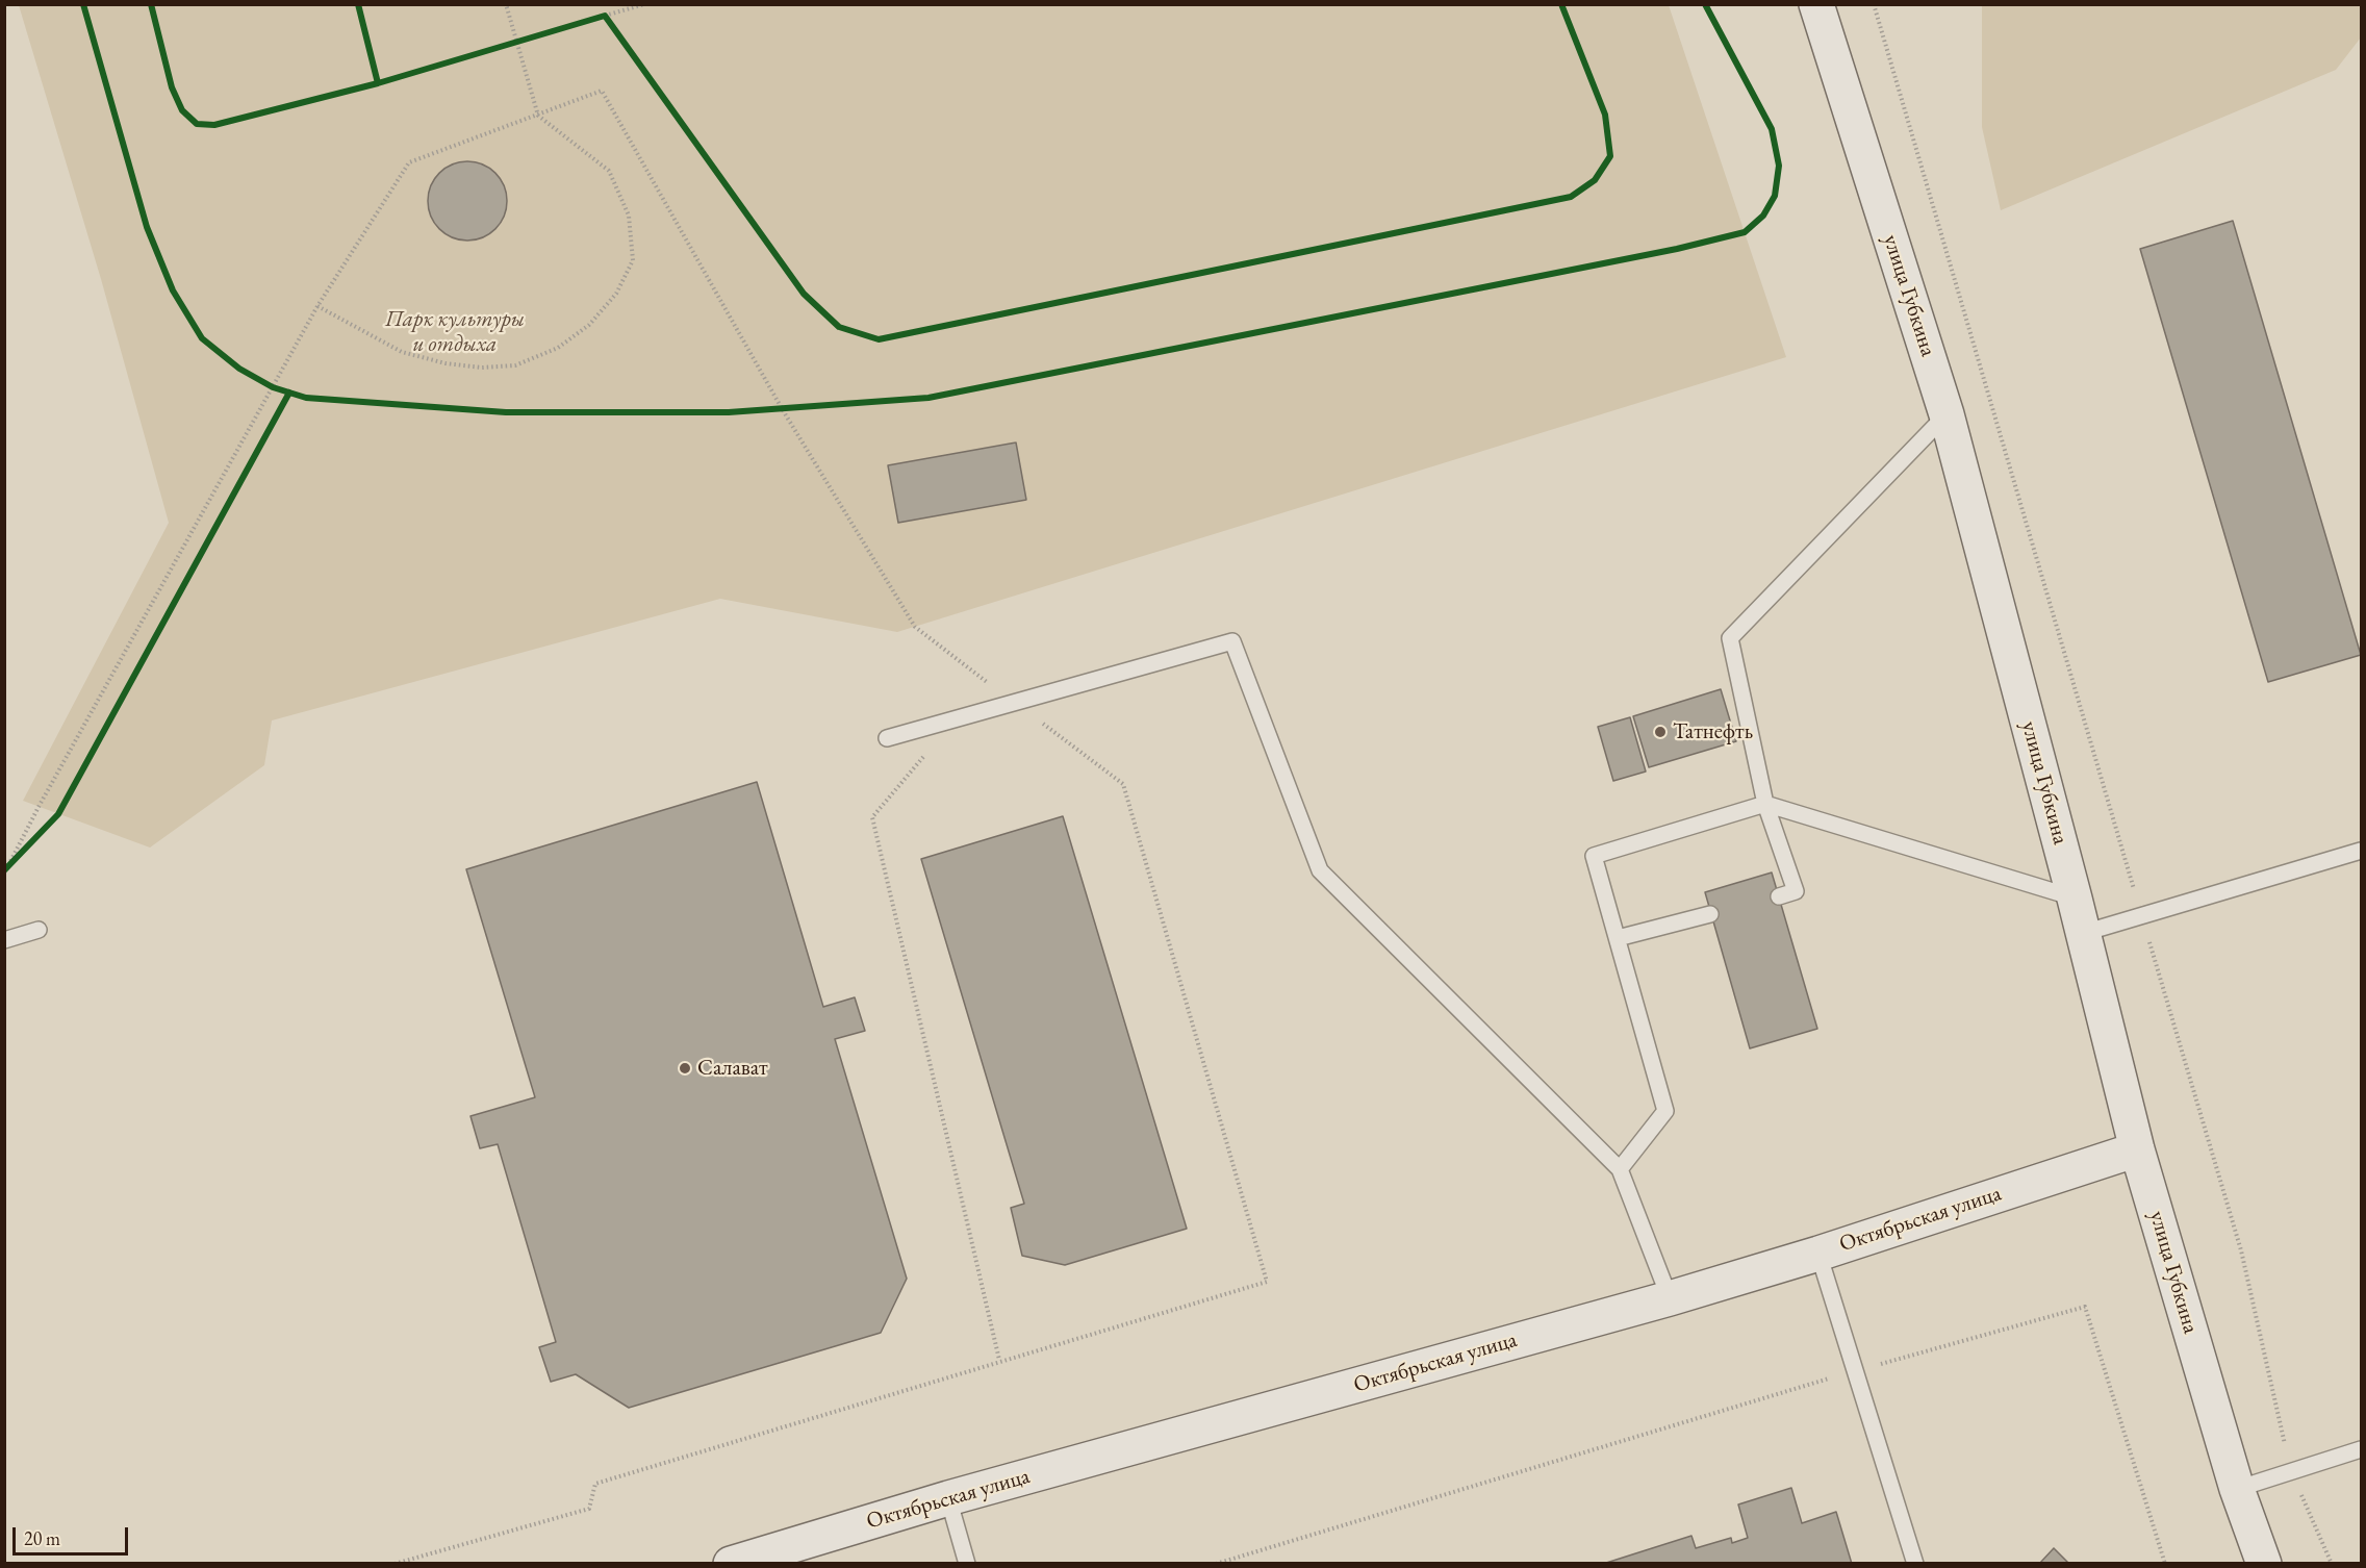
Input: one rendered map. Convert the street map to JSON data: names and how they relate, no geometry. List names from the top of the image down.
{
  "streets": {
    "street": ["улица Губкина", "Октябрьская улица"]
  },
  "crossings": [
    ["улица Губкина", "Октябрьская улица"]
  ],
  "parks": ["Парк культуры и отдыха"],
  "places": ["Татнефть", "Салават"],
  "scale_bar": "20 m"
}
